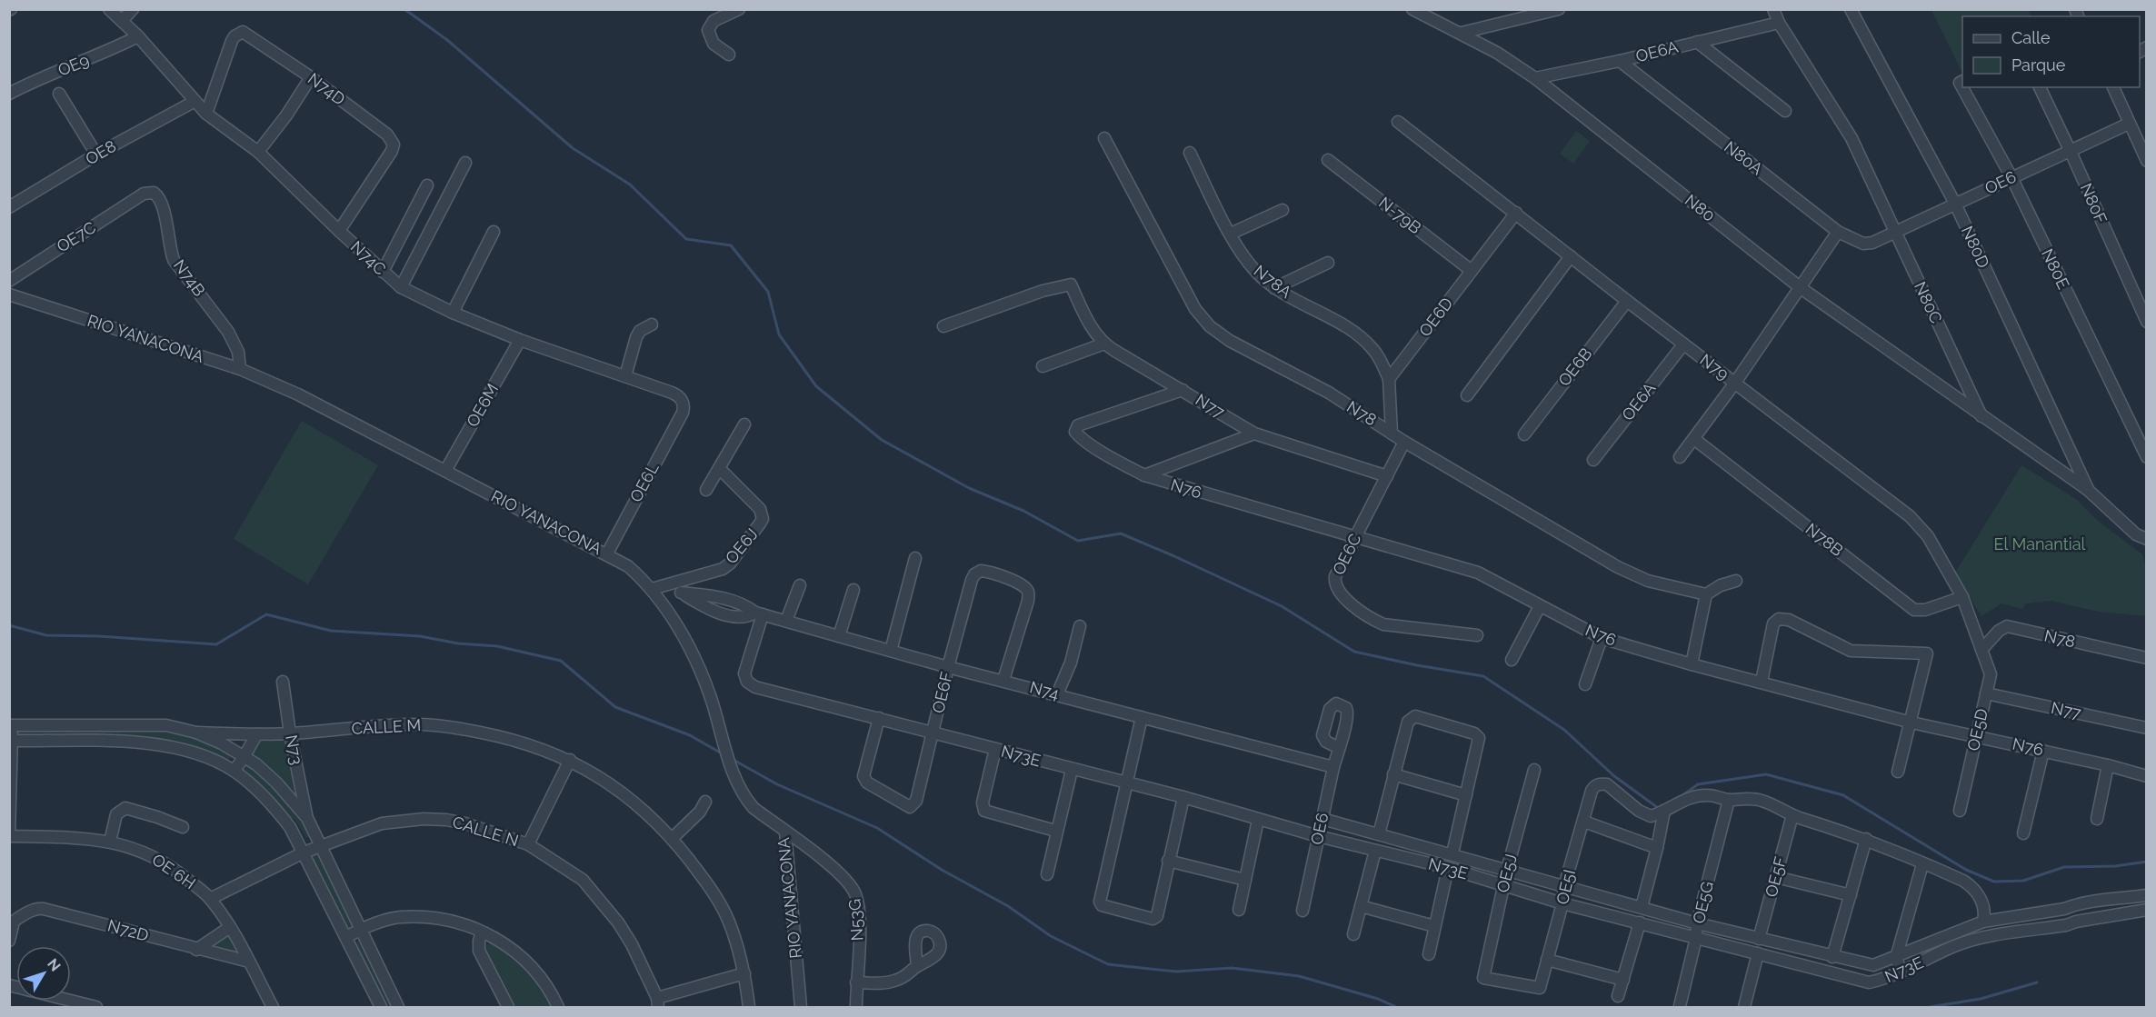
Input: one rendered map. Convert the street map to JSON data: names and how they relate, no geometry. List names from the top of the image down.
{
  "streets": {
    "street": [
      "OE6A",
      "OE9",
      "N74D",
      "OE8",
      "N80A",
      "OE6",
      "N80F",
      "N80",
      "N-79B",
      "OE7C",
      "N80D",
      "N74C",
      "N80E",
      "N74B",
      "N78A",
      "N80C",
      "OE6D",
      "RIO YANACONA",
      "OE6B",
      "N79",
      "OE6M",
      "N77",
      "N78",
      "OE6L",
      "N76",
      "N78B",
      "OE6J",
      "OE6C",
      "N74",
      "OE6F",
      "CALLE M",
      "OE5D",
      "N73",
      "N73E",
      "CALLE N",
      "OE 6H",
      "OE5J",
      "OE5F",
      "OE5I",
      "OE5G",
      "N53G",
      "N72D"
    ]
  },
  "crossings": [
    ["OE6A", "N80A"],
    ["OE6A", "N80"],
    ["OE6A", "N80C"],
    ["OE6A", "N79"],
    ["OE9", "N74C"],
    ["N74D", "N74C"],
    ["OE8", "N74C"],
    ["N80A", "OE6"],
    ["OE6", "N80F"],
    ["OE6", "N80D"],
    ["OE6", "N80E"],
    ["OE6", "N80C"],
    ["OE6", "N74"],
    ["OE6", "N73E"],
    ["N80", "N80C"],
    ["N-79B", "OE6D"],
    ["OE7C", "N74B"],
    ["N74C", "OE6M"],
    ["N74C", "OE6L"],
    ["N74B", "RIO YANACONA"],
    ["N78A", "OE6D"],
    ["OE6D", "N79"],
    ["RIO YANACONA", "OE6M"],
    ["RIO YANACONA", "OE6L"],
    ["RIO YANACONA", "OE6J"],
    ["RIO YANACONA", "N53G"],
    ["OE6B", "N79"],
    ["N79", "N78"],
    ["N79", "N78B"],
    ["N79", "OE5D"],
    ["N77", "N76"],
    ["N77", "OE6C"],
    ["N77", "OE5D"],
    ["N78", "OE6C"],
    ["N78", "OE5D"],
    ["N76", "OE6C"],
    ["N76", "OE5D"],
    ["N74", "OE6F"],
    ["N74", "N73E"],
    ["OE6F", "N73E"],
    ["CALLE M", "N73"],
    ["N73E", "OE5J"],
    ["N73E", "OE5F"],
    ["N73E", "OE5I"],
    ["N73E", "OE5G"],
    ["CALLE N", "OE 6H"],
    ["OE 6H", "N72D"],
    ["OE5J", "OE5I"]
  ],
  "parks": ["El Manantial"],
  "legend": ["Calle", "Parque"],
  "north": "top right"
}
